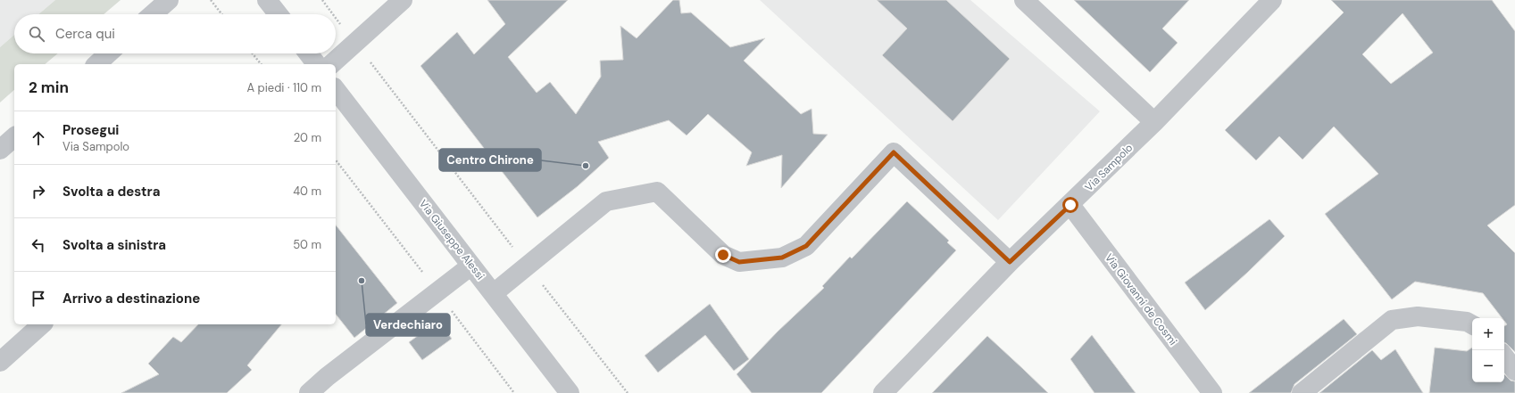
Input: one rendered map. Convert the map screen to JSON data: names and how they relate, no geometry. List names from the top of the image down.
{
  "streets": {
    "street": ["Via Sampolo", "Via Giuseppe Alessi", "Via Giovanni de Cosmi"]
  },
  "crossings": [
    ["Via Sampolo", "Via Giovanni de Cosmi"]
  ],
  "places": ["Centro Chirone", "Verdechiaro"],
  "page": {
    "search": "Cerca qui",
    "heading": ["2 min", "A piedi · 110 m"],
    "list": [
      ["Prosegui", "Via Sampolo", "20 m"],
      ["Svolta a destra", "40 m"],
      ["Svolta a sinistra", "50 m"],
      "Arrivo a destinazione"
    ],
    "map_buttons": ["+", "−"]
  }
}
